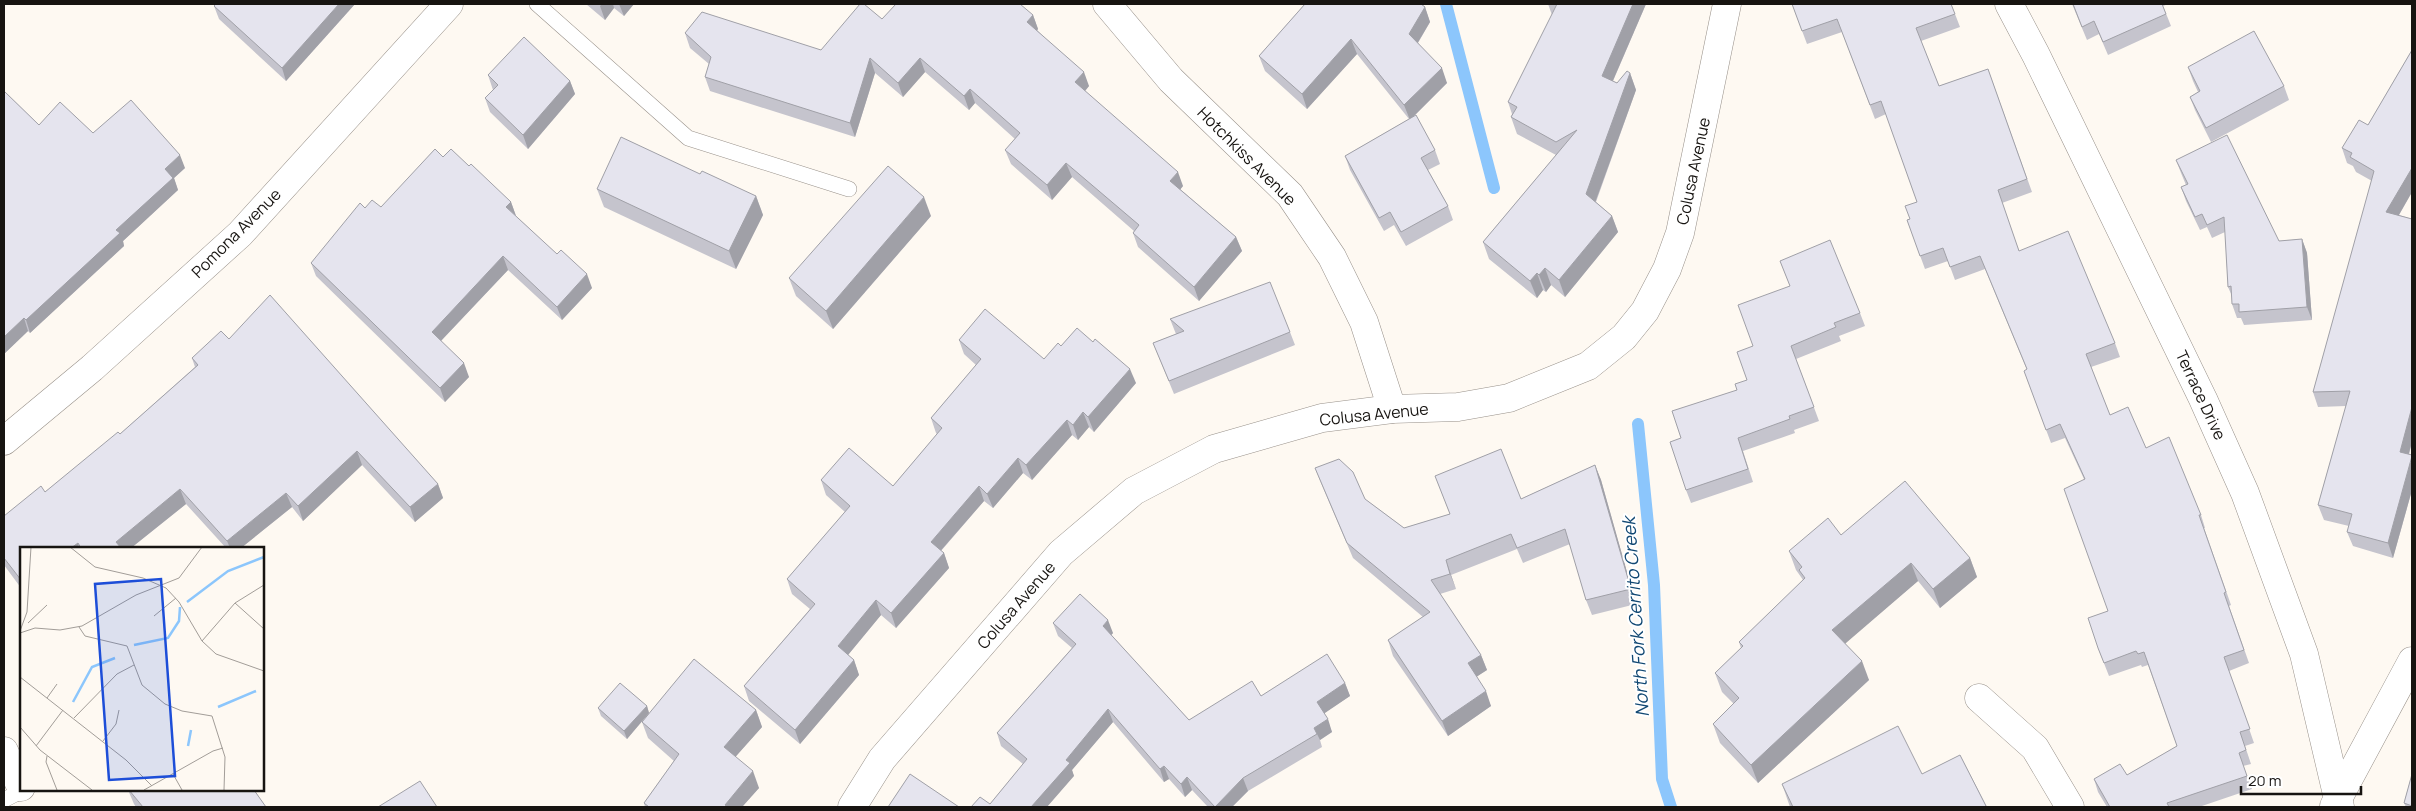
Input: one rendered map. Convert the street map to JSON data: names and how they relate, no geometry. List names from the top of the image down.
{
  "streets": {
    "street": [
      "Hotchkiss Avenue",
      "Colusa Avenue",
      "Pomona Avenue",
      "Terrace Drive"
    ]
  },
  "crossings": [
    ["Hotchkiss Avenue", "Colusa Avenue"]
  ],
  "water": ["North Fork Cerrito Creek"],
  "scale_bar": "20 m"
}
